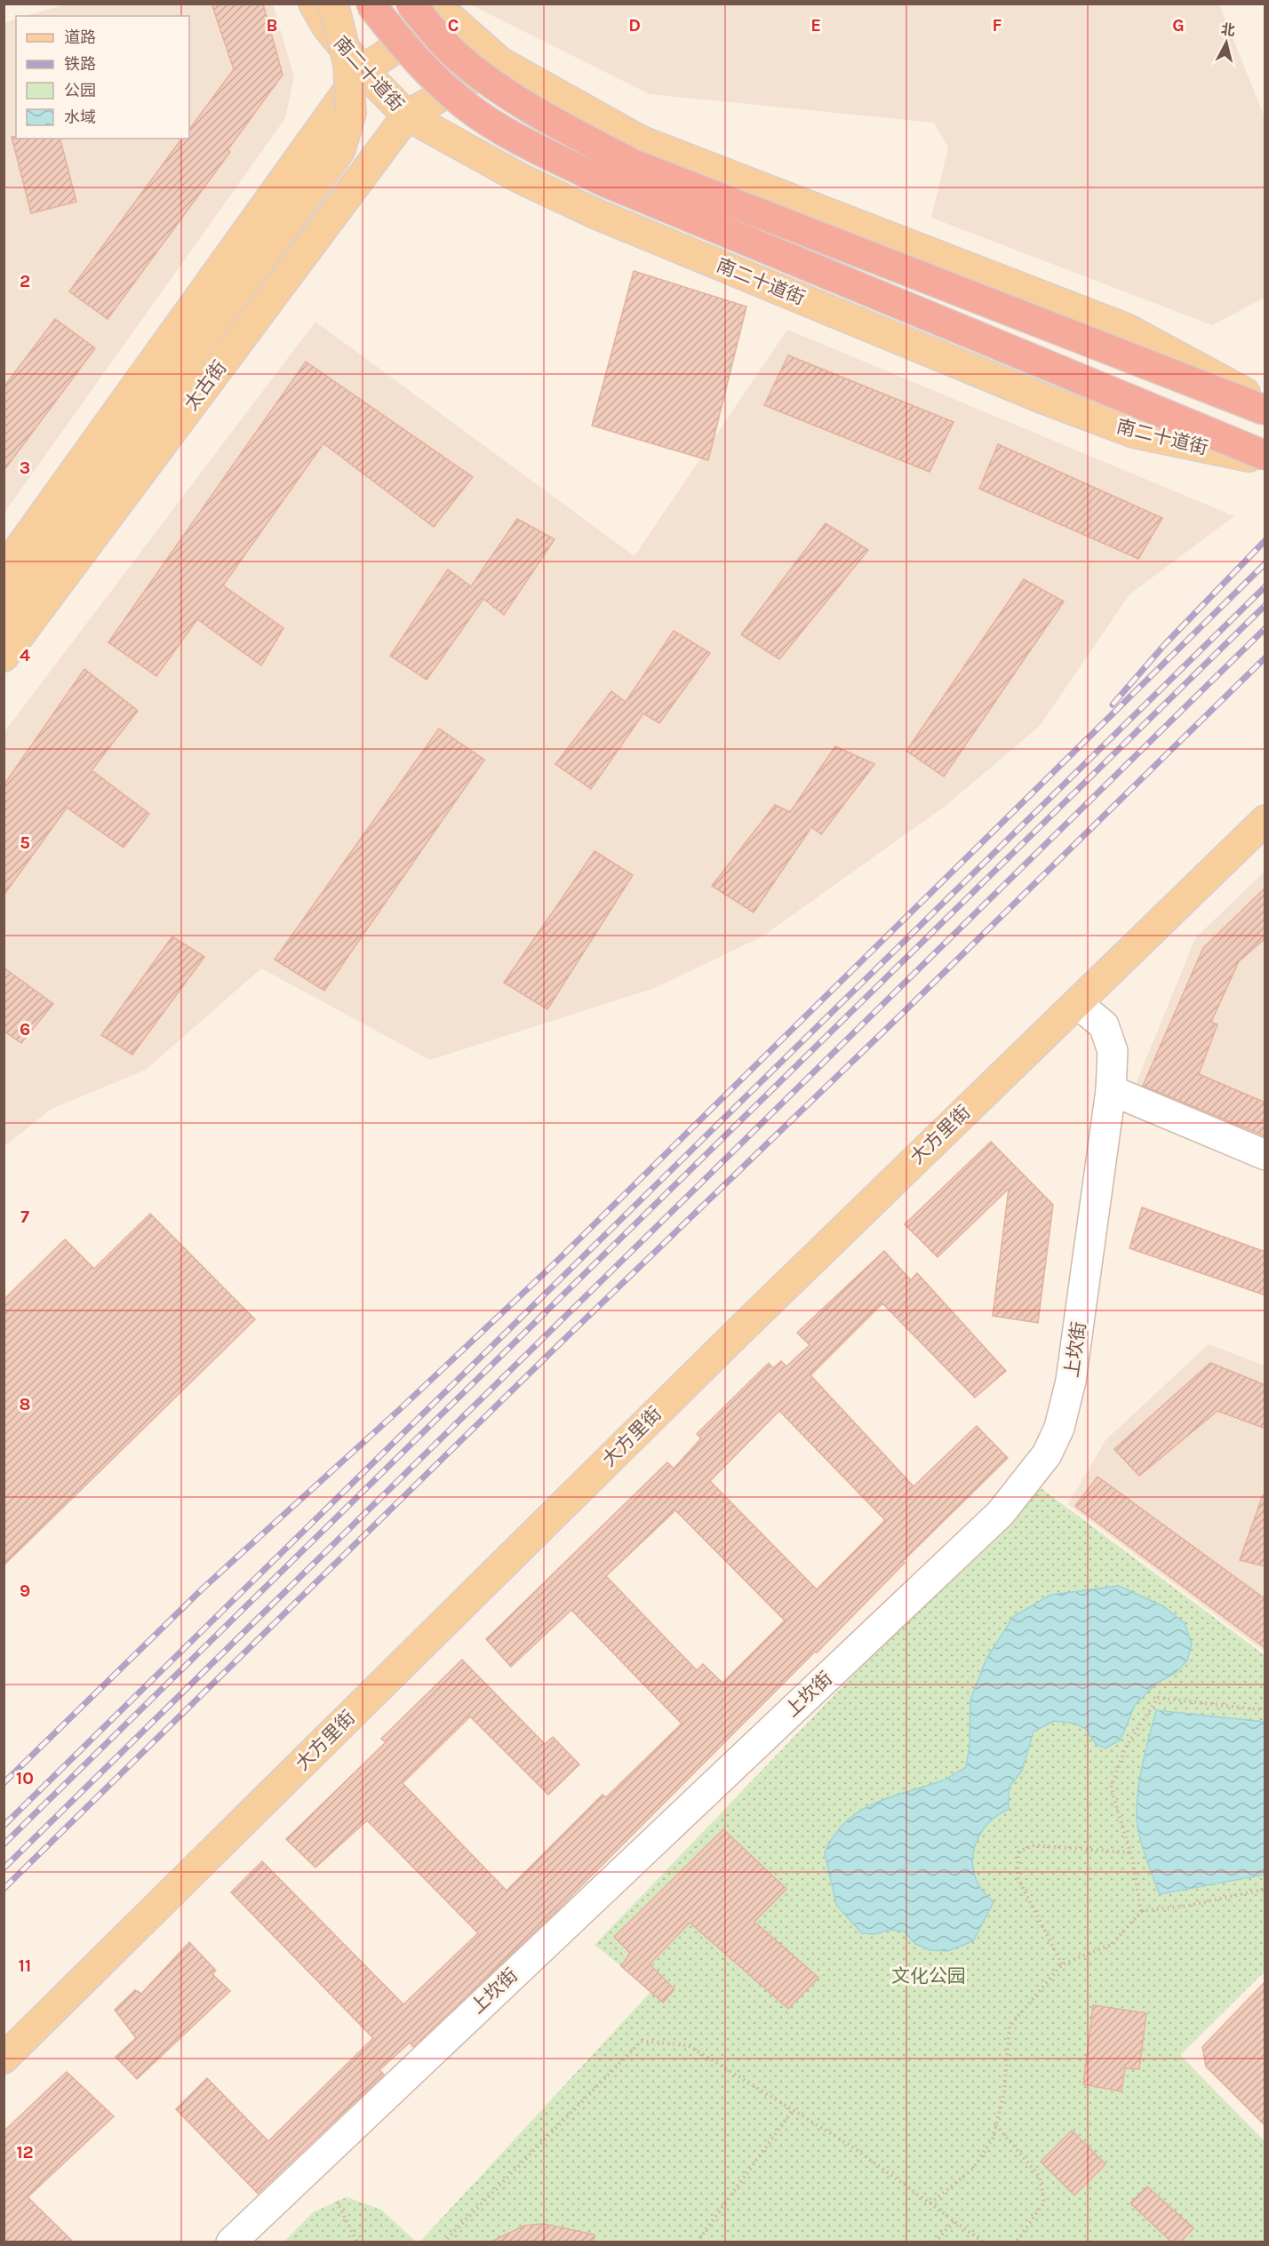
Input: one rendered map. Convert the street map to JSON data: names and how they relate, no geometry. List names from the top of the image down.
{
  "streets": {
    "main road": ["南二十道街", "太古街", "大方里街"],
    "street": ["上坎街"]
  },
  "crossings": [
    ["南二十道街", "太古街"],
    ["大方里街", "上坎街"]
  ],
  "parks": ["文化公园"],
  "legend": [
    "道路",
    "铁路",
    "公园",
    "水域"
  ],
  "north": "top",
  "grid": {
    "columns": [
      "B",
      "C",
      "D",
      "E",
      "F",
      "G"
    ],
    "rows": [
      "2",
      "3",
      "4",
      "5",
      "6",
      "7",
      "8",
      "9",
      "10",
      "11",
      "12"
    ]
  }
}
